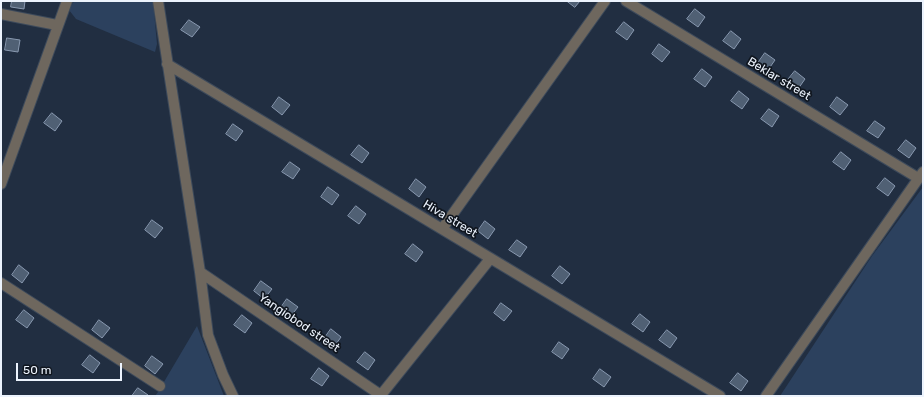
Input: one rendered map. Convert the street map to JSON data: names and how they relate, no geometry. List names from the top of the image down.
{
  "streets": {
    "street": ["Beklar street", "Hiva street", "Yangiobod street"]
  },
  "scale_bar": "50 m"
}
